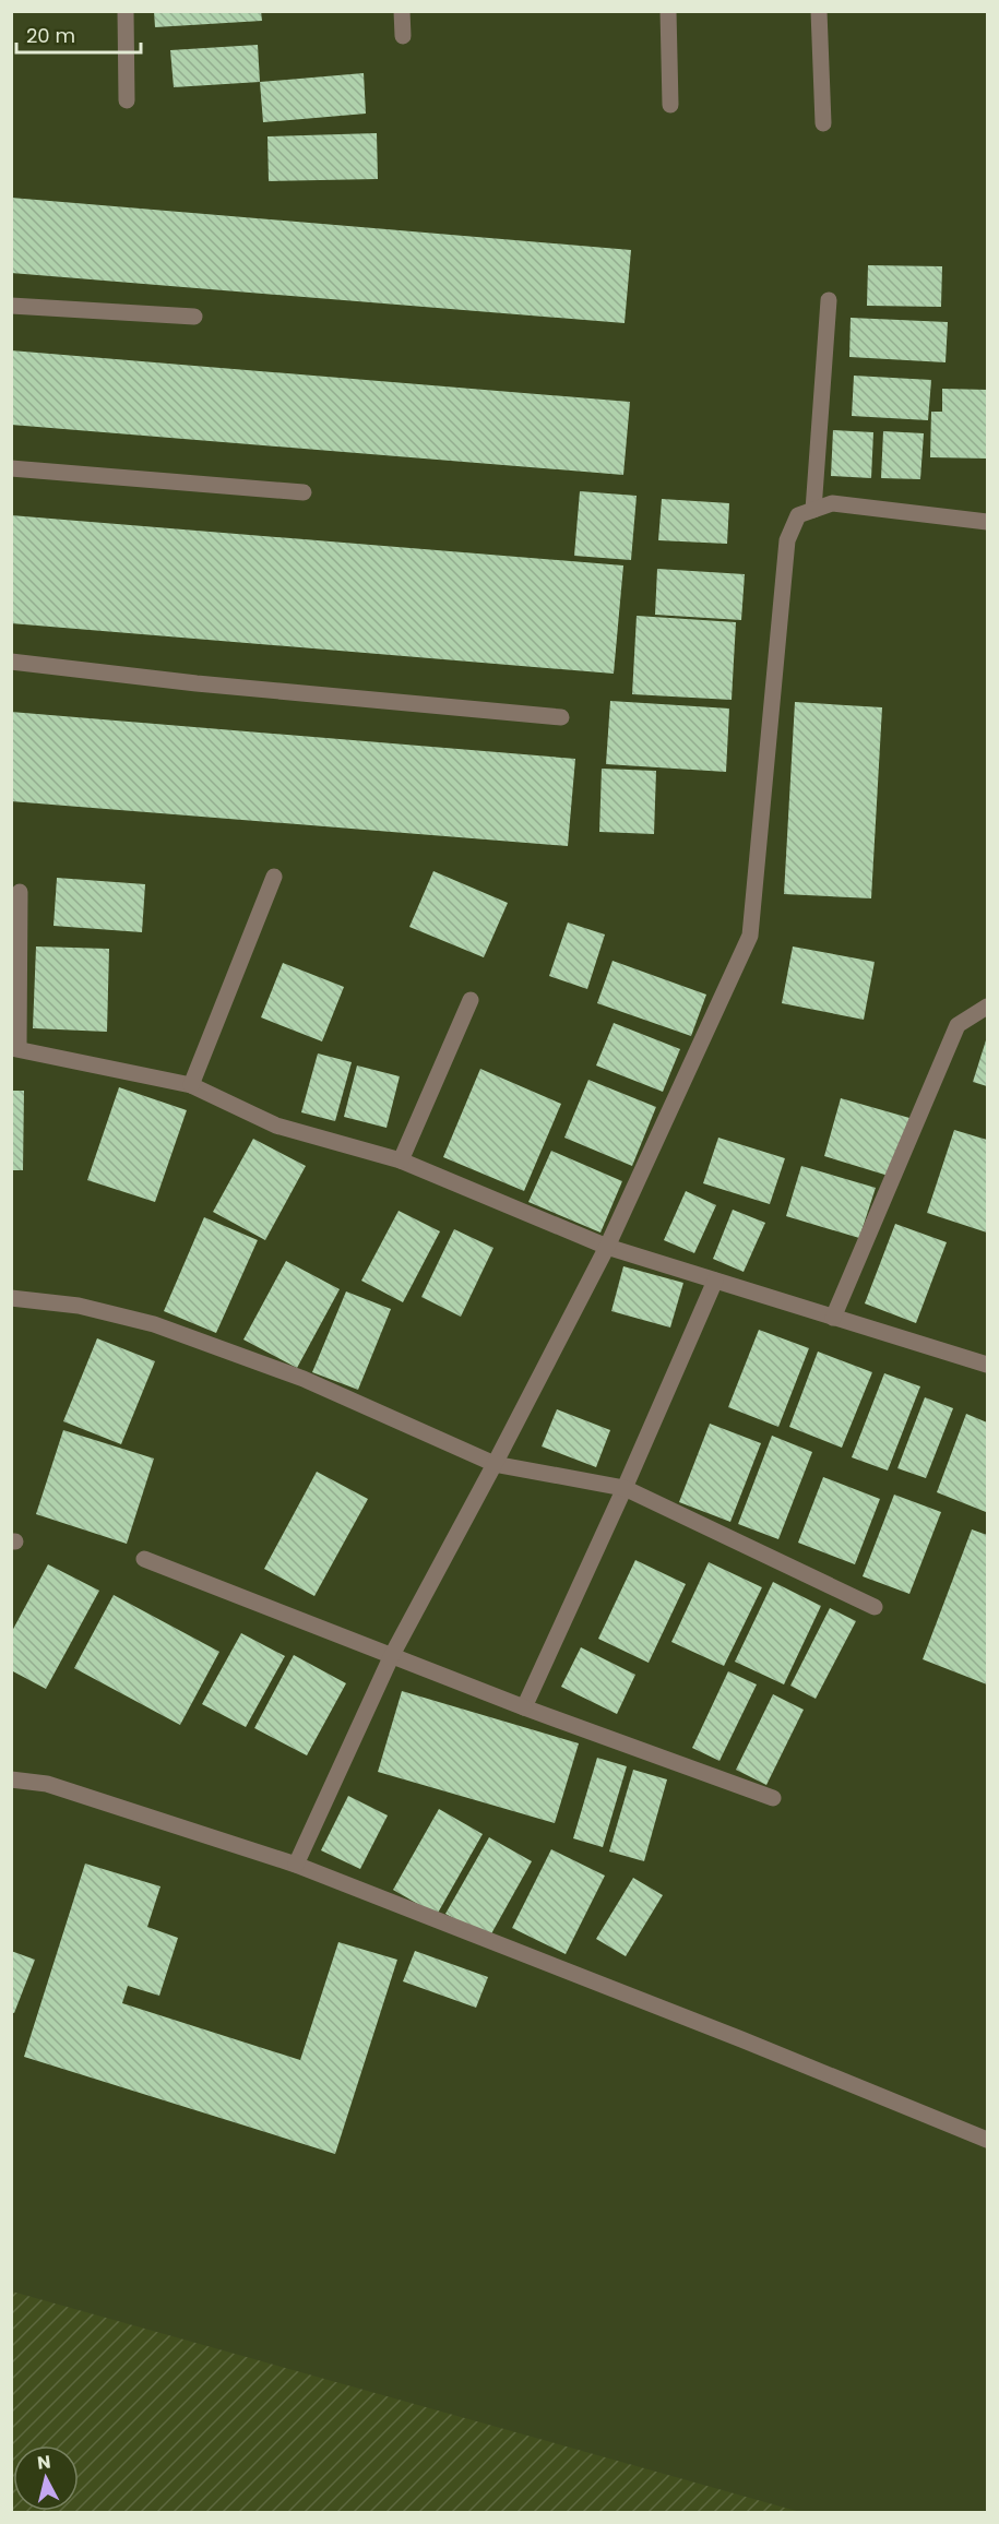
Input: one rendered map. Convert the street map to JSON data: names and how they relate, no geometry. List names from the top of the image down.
{
  "scale_bar": "20 m",
  "north": "top"
}
